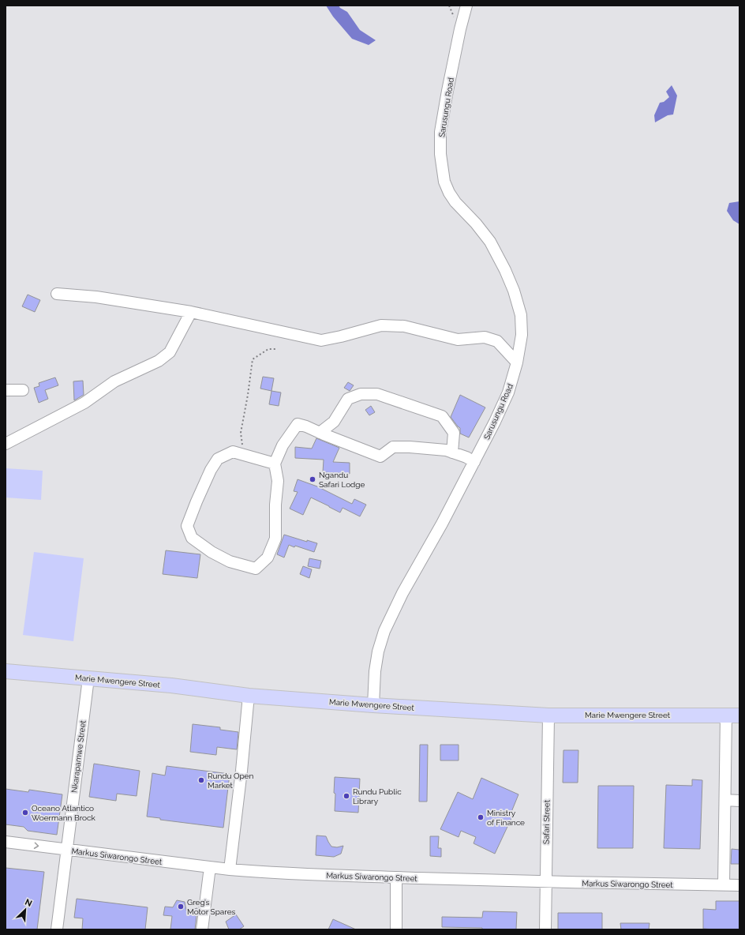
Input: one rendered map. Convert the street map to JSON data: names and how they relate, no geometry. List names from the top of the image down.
{
  "streets": {
    "main road": ["Marie Mwengere Street"],
    "street": [
      "Sarusungu Road",
      "Nkarapamwe Street",
      "Safari Street",
      "Markus Siwarongo Street"
    ]
  },
  "crossings": [
    ["Sarusungu Road", "Marie Mwengere Street"],
    ["Marie Mwengere Street", "Nkarapamwe Street"],
    ["Marie Mwengere Street", "Safari Street"],
    ["Nkarapamwe Street", "Markus Siwarongo Street"],
    ["Safari Street", "Markus Siwarongo Street"]
  ],
  "places": [
    "Ngandu Safari Lodge",
    "Rundu Open Market",
    "Rundu Public Library",
    "Oceano Atlantico Woermann Brock",
    "Ministry of Finance",
    "Greg’s Motor Spares"
  ],
  "north": "top right"
}
